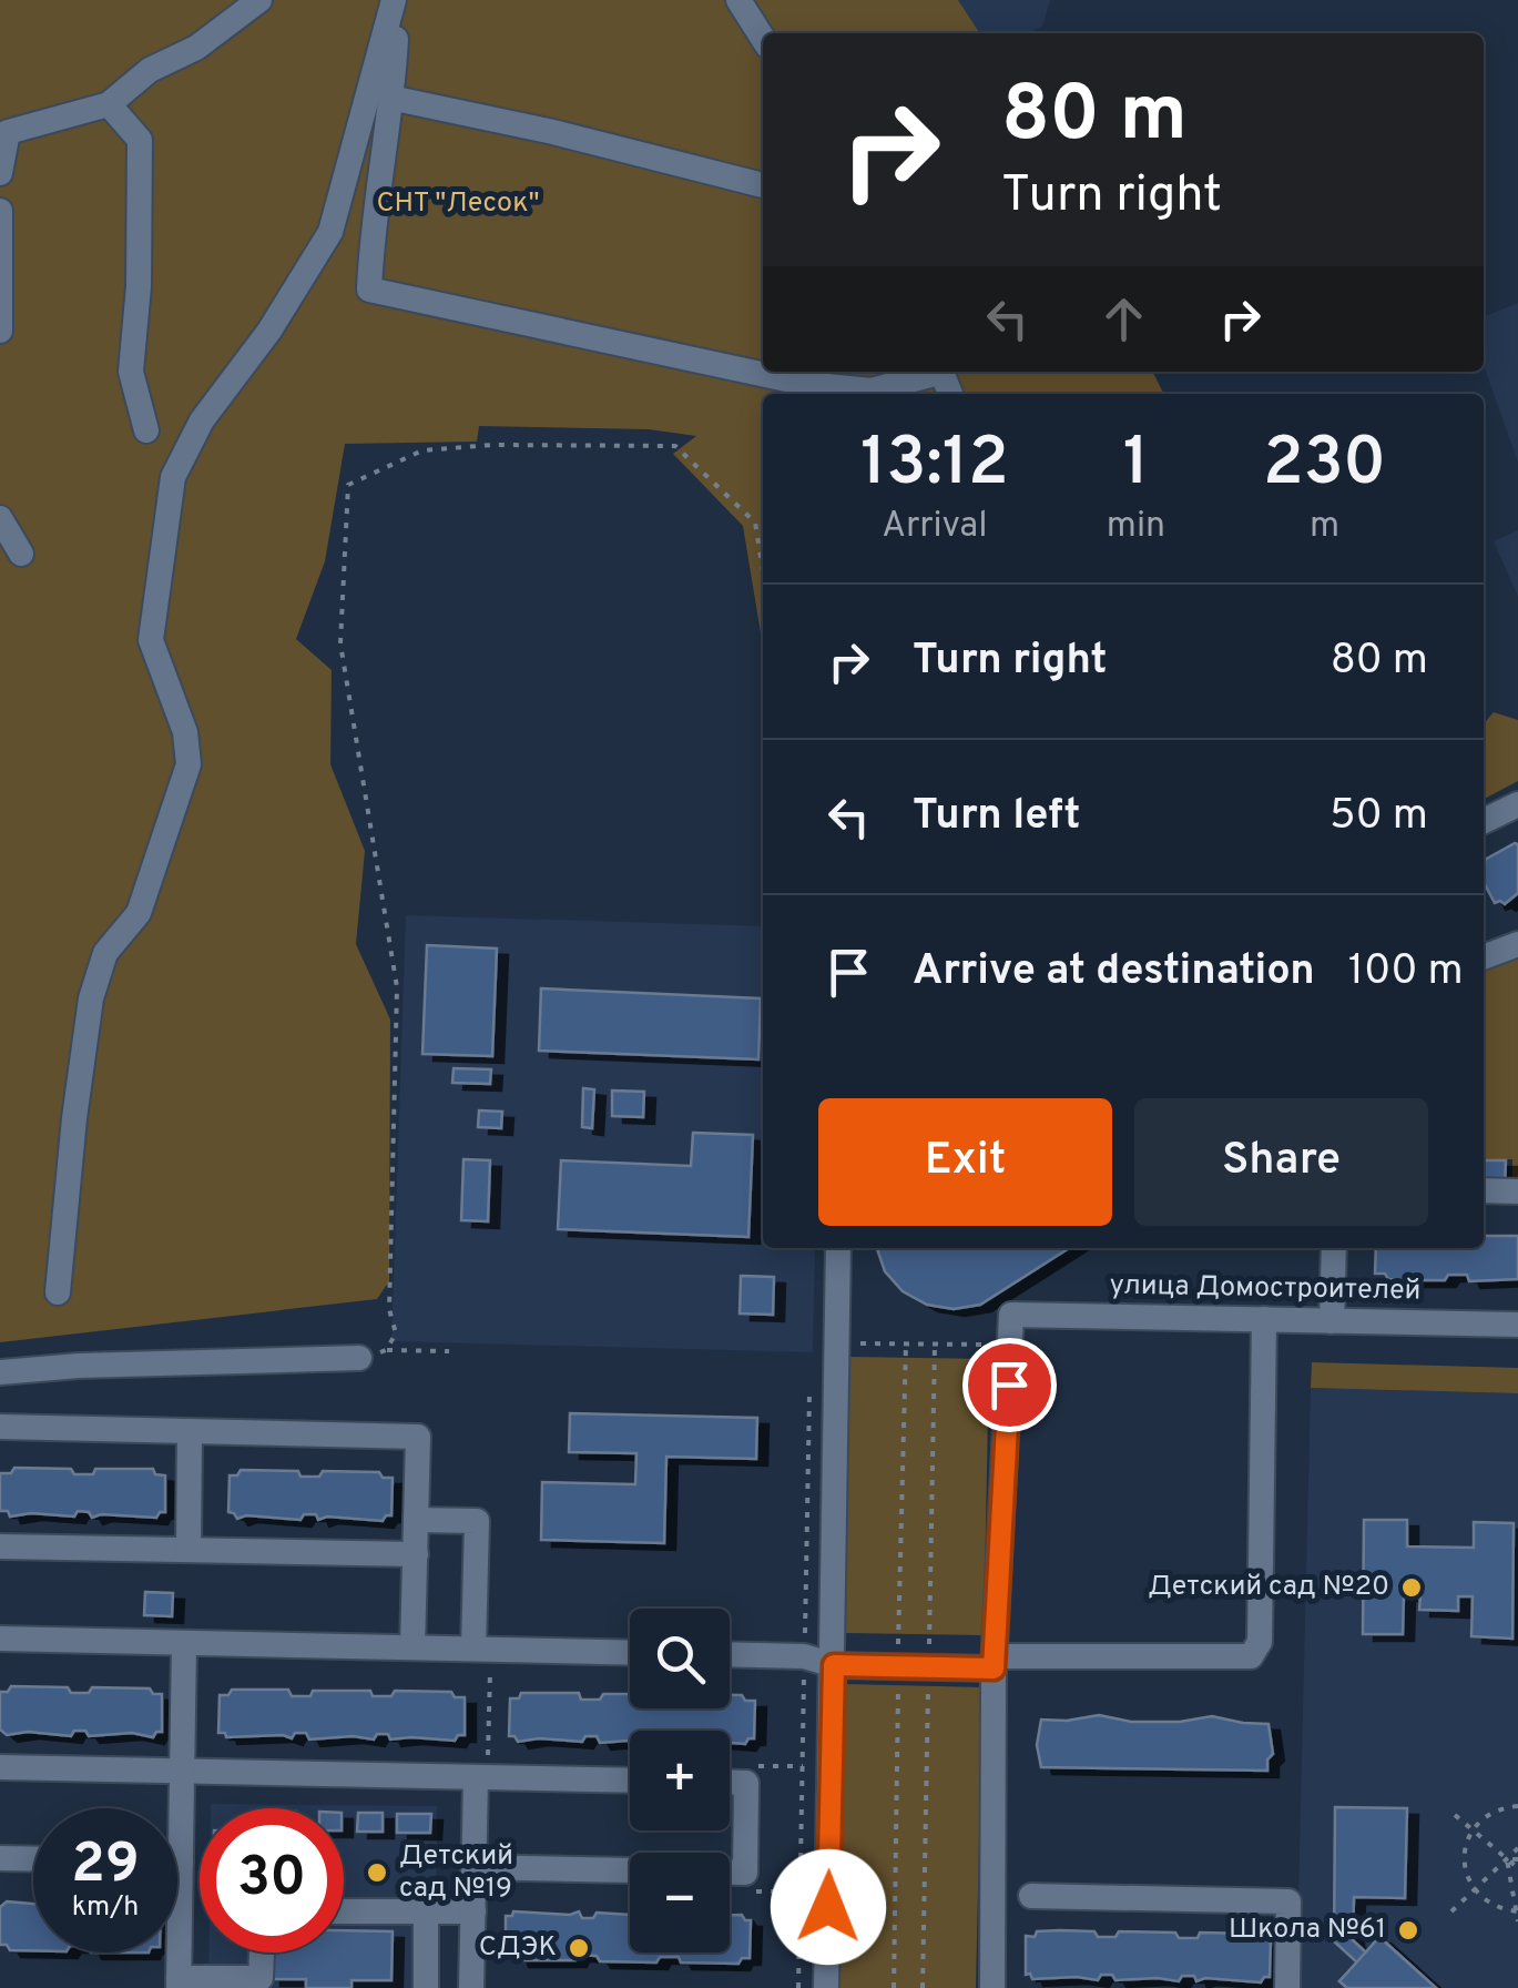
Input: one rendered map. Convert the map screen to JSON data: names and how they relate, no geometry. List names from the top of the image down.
{
  "streets": {
    "street": ["улица Домостроителей"]
  },
  "parks": ["СНТ \"Лесок\""],
  "places": [
    "Детский сад №20",
    "Детский сад №19",
    "Школа №61",
    "СДЭК"
  ],
  "page": {
    "turn": ["80 m", "Turn right"],
    "eta": [
      "13:12",
      "Arrival",
      "1",
      "min",
      "230",
      "m"
    ],
    "list": [
      {
        "name": "Turn right",
        "value": "80 m"
      },
      {
        "name": "Turn left",
        "value": "50 m"
      },
      {
        "name": "Arrive at destination",
        "value": "100 m"
      }
    ],
    "buttons": ["Exit", "Share"],
    "map_buttons": ["+", "−"],
    "speed": "29 km/h",
    "limit": "30"
  }
}
